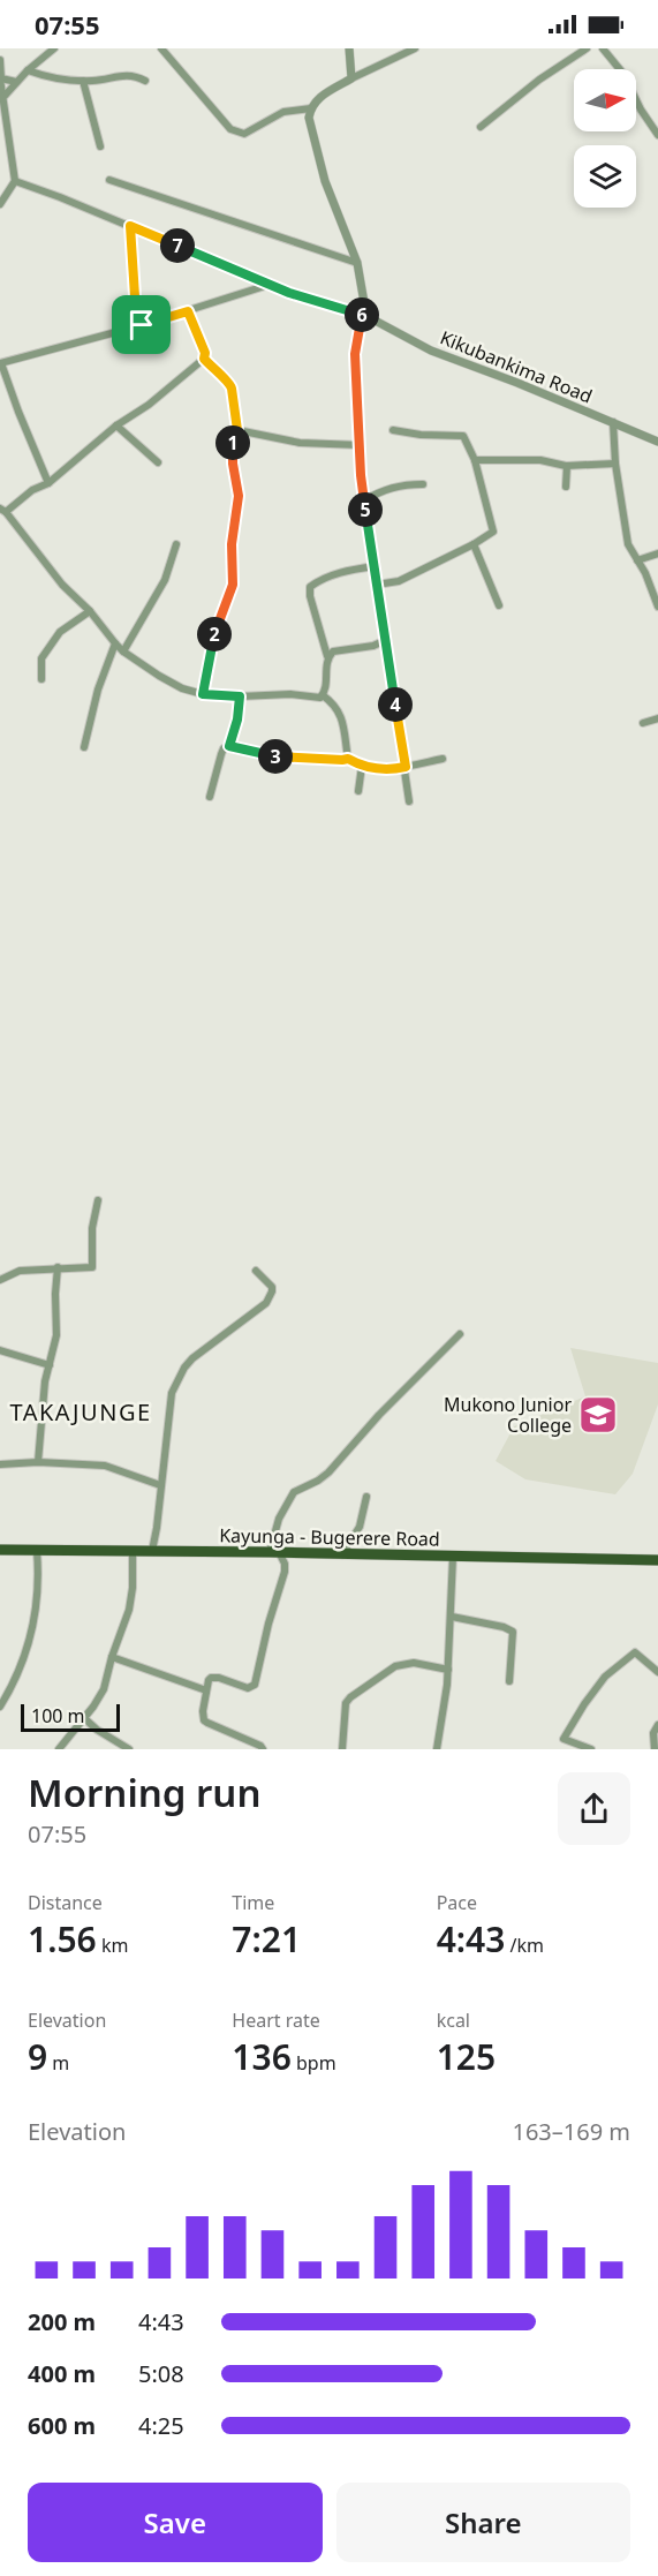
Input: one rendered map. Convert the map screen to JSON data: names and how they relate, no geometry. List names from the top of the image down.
{
  "streets": {
    "main road": ["Kayunga - Bugerere Road"],
    "street": ["Kikubankima Road"]
  },
  "districts": ["TAKAJUNGE"],
  "places": {
    "school or university": ["Mukono Junior College"]
  },
  "scale_bar": "100 m",
  "north": "right",
  "page": {
    "status": "07:55",
    "pins": [
      "7",
      "6",
      "1",
      "5",
      "2",
      "4",
      "3"
    ],
    "scale": "100 m",
    "heading": ["Morning run", "07:55"],
    "stats": [
      ["Distance", "1.56 km"],
      ["Time", "7:21"],
      ["Pace", "4:43 /km"],
      ["Elevation", "9 m"],
      ["Heart rate", "136 bpm"],
      ["kcal", "125"]
    ],
    "chart": ["Elevation", "163–169 m"],
    "list": [
      {
        "name": "200 m",
        "note": "4:43"
      },
      {
        "name": "400 m",
        "note": "5:08"
      },
      {
        "name": "600 m",
        "note": "4:25"
      }
    ],
    "buttons": ["Save", "Share"]
  }
}
